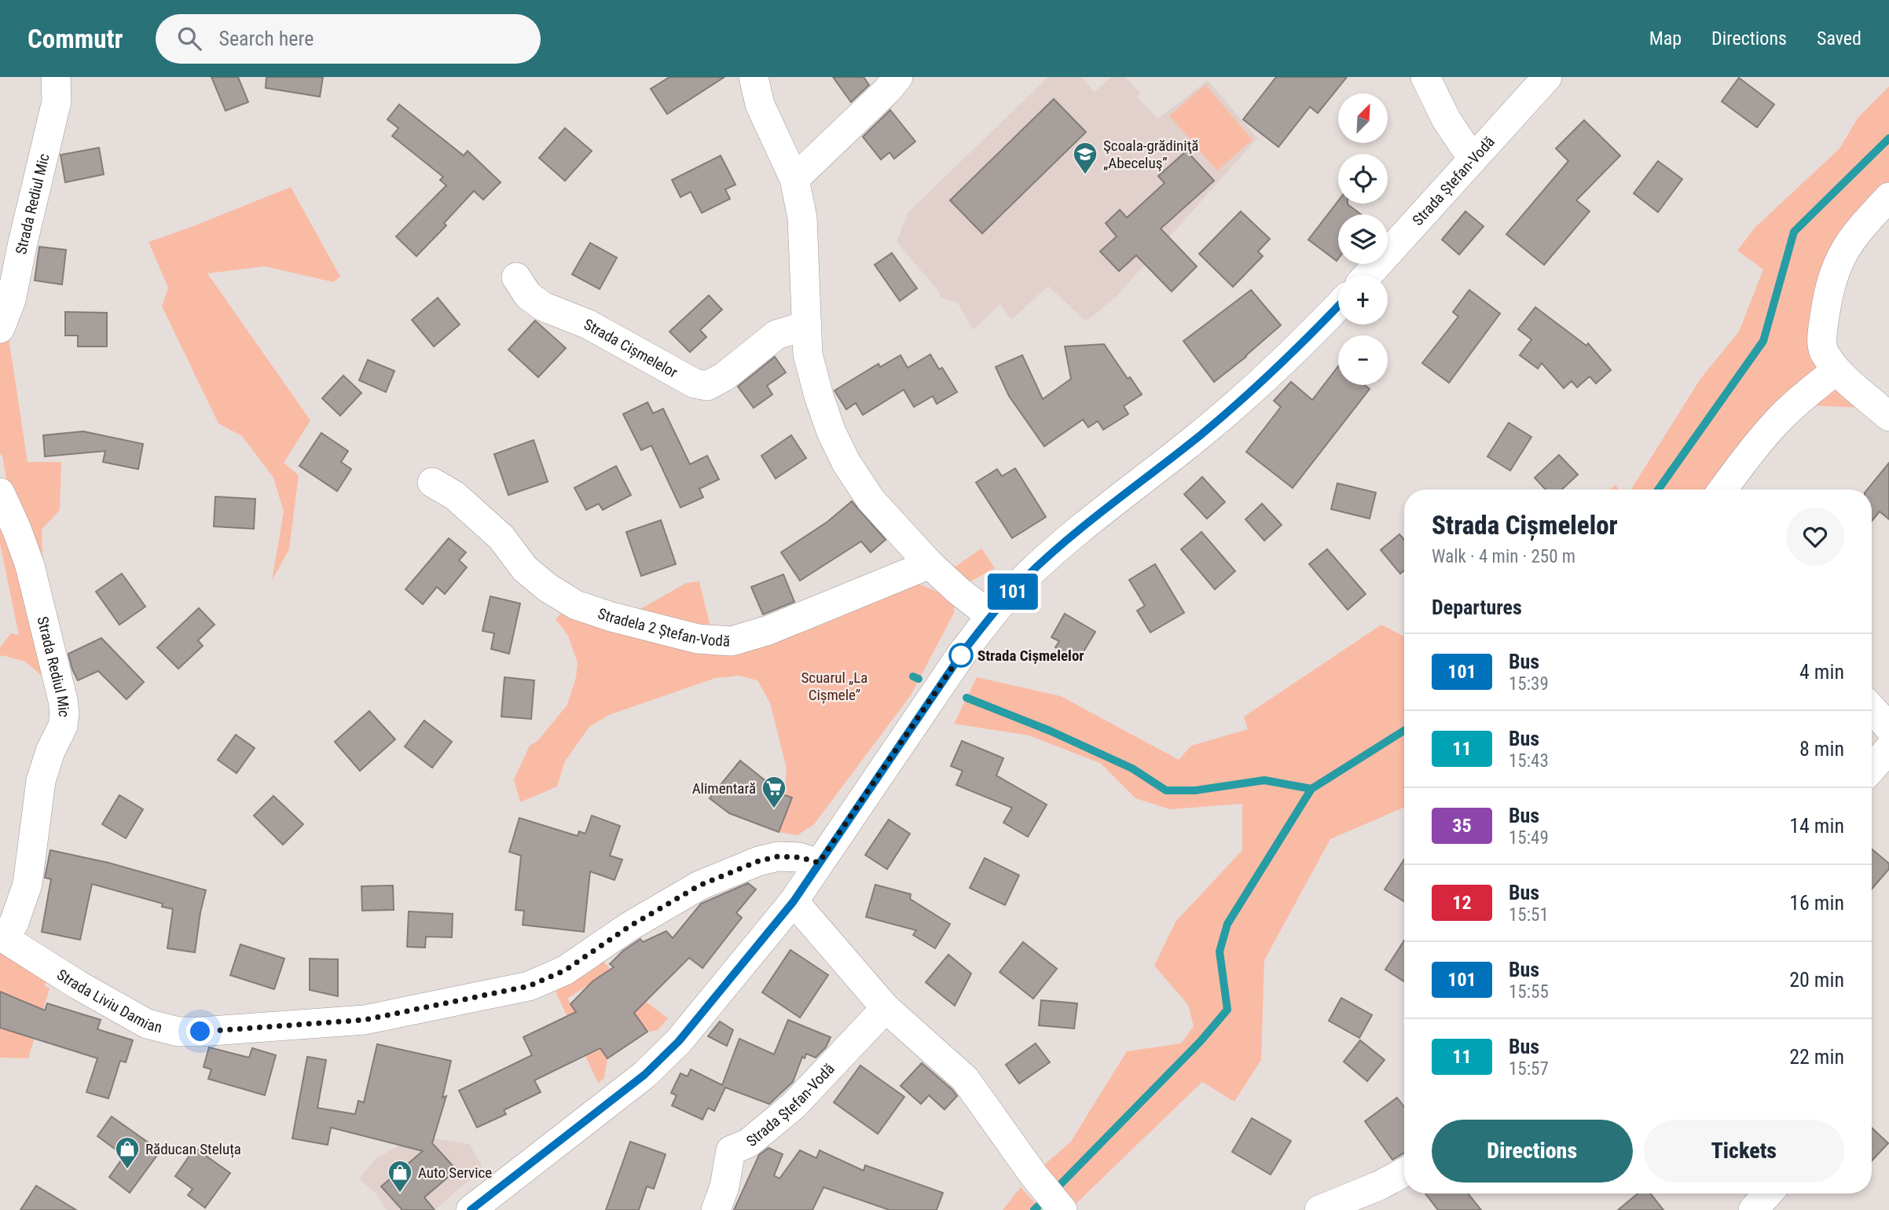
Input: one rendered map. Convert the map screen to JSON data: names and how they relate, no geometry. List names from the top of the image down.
{
  "streets": {
    "street": [
      "Strada Ștefan-Vodă",
      "Strada Rediul Mic",
      "Strada Cișmelelor",
      "Stradela 2 Ștefan-Vodă",
      "Strada Liviu Damian"
    ]
  },
  "crossings": [
    ["Strada Rediul Mic", "Strada Liviu Damian"]
  ],
  "parks": ["Scuarul „La Cișmele”"],
  "places": {
    "school or university": ["Şcoala-grădiniţă „Abeceluş”"],
    "other": ["Strada Cișmelelor"],
    "supermarket": ["Alimentară"],
    "shop": ["Răducan Steluța", "Auto Service"]
  },
  "lines": ["bus line 101"],
  "north": "top right",
  "page": {
    "header": "Commutr",
    "search": "Search here",
    "nav": ["Map", "Directions", "Saved"],
    "on_map": "101",
    "map_buttons": ["+", "−"],
    "heading": [
      ["Strada Cișmelelor", "Walk · 4 min · 250 m"],
      "Departures"
    ],
    "list": [
      {
        "mark": "101",
        "name": "Bus",
        "note": "15:39",
        "value": "4 min"
      },
      {
        "mark": "11",
        "name": "Bus",
        "note": "15:43",
        "value": "8 min"
      },
      {
        "mark": "35",
        "name": "Bus",
        "note": "15:49",
        "value": "14 min"
      },
      {
        "mark": "12",
        "name": "Bus",
        "note": "15:51",
        "value": "16 min"
      },
      {
        "mark": "101",
        "name": "Bus",
        "note": "15:55",
        "value": "20 min"
      },
      {
        "mark": "11",
        "name": "Bus",
        "note": "15:57",
        "value": "22 min"
      }
    ],
    "buttons": ["Directions", "Tickets"]
  }
}
